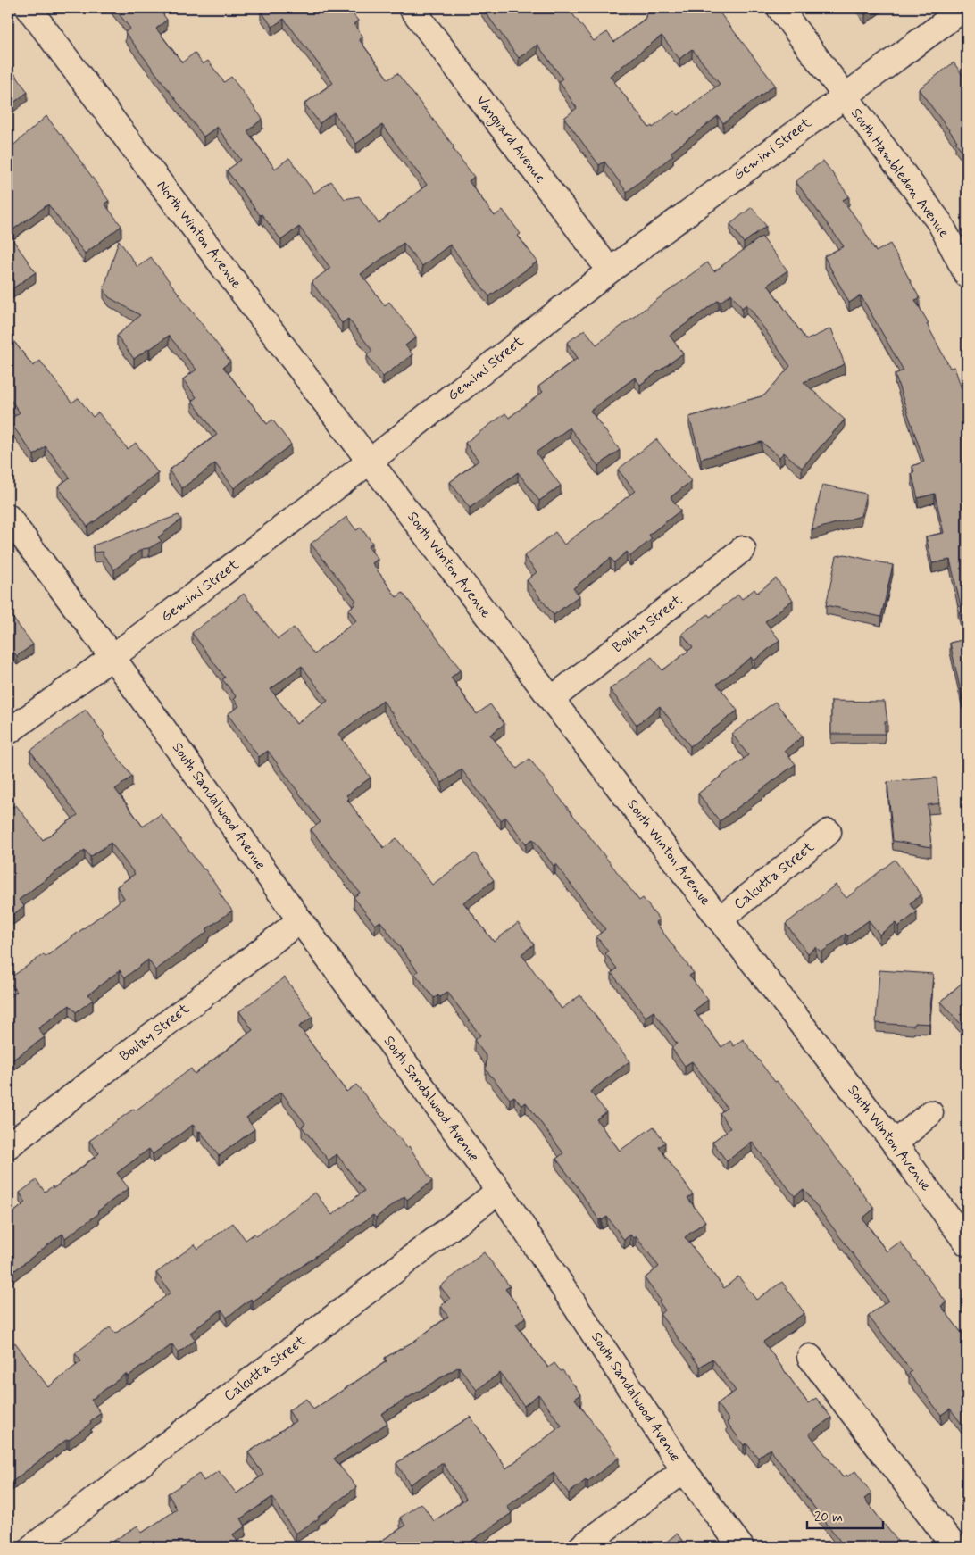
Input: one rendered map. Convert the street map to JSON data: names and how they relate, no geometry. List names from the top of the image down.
{
  "streets": {
    "street": [
      "Vanguard Avenue",
      "Gemini Street",
      "South Hambledon Avenue",
      "North Winton Avenue",
      "South Winton Avenue",
      "Boulay Street",
      "South Sandalwood Avenue",
      "Calcutta Street"
    ]
  },
  "crossings": [
    ["Vanguard Avenue", "Gemini Street"],
    ["Gemini Street", "South Hambledon Avenue"],
    ["Gemini Street", "North Winton Avenue"],
    ["Gemini Street", "South Winton Avenue"],
    ["Gemini Street", "South Sandalwood Avenue"],
    ["North Winton Avenue", "South Winton Avenue"],
    ["South Winton Avenue", "Boulay Street"],
    ["South Winton Avenue", "Calcutta Street"],
    ["Boulay Street", "South Sandalwood Avenue"],
    ["South Sandalwood Avenue", "Calcutta Street"]
  ],
  "scale_bar": "20 m"
}
